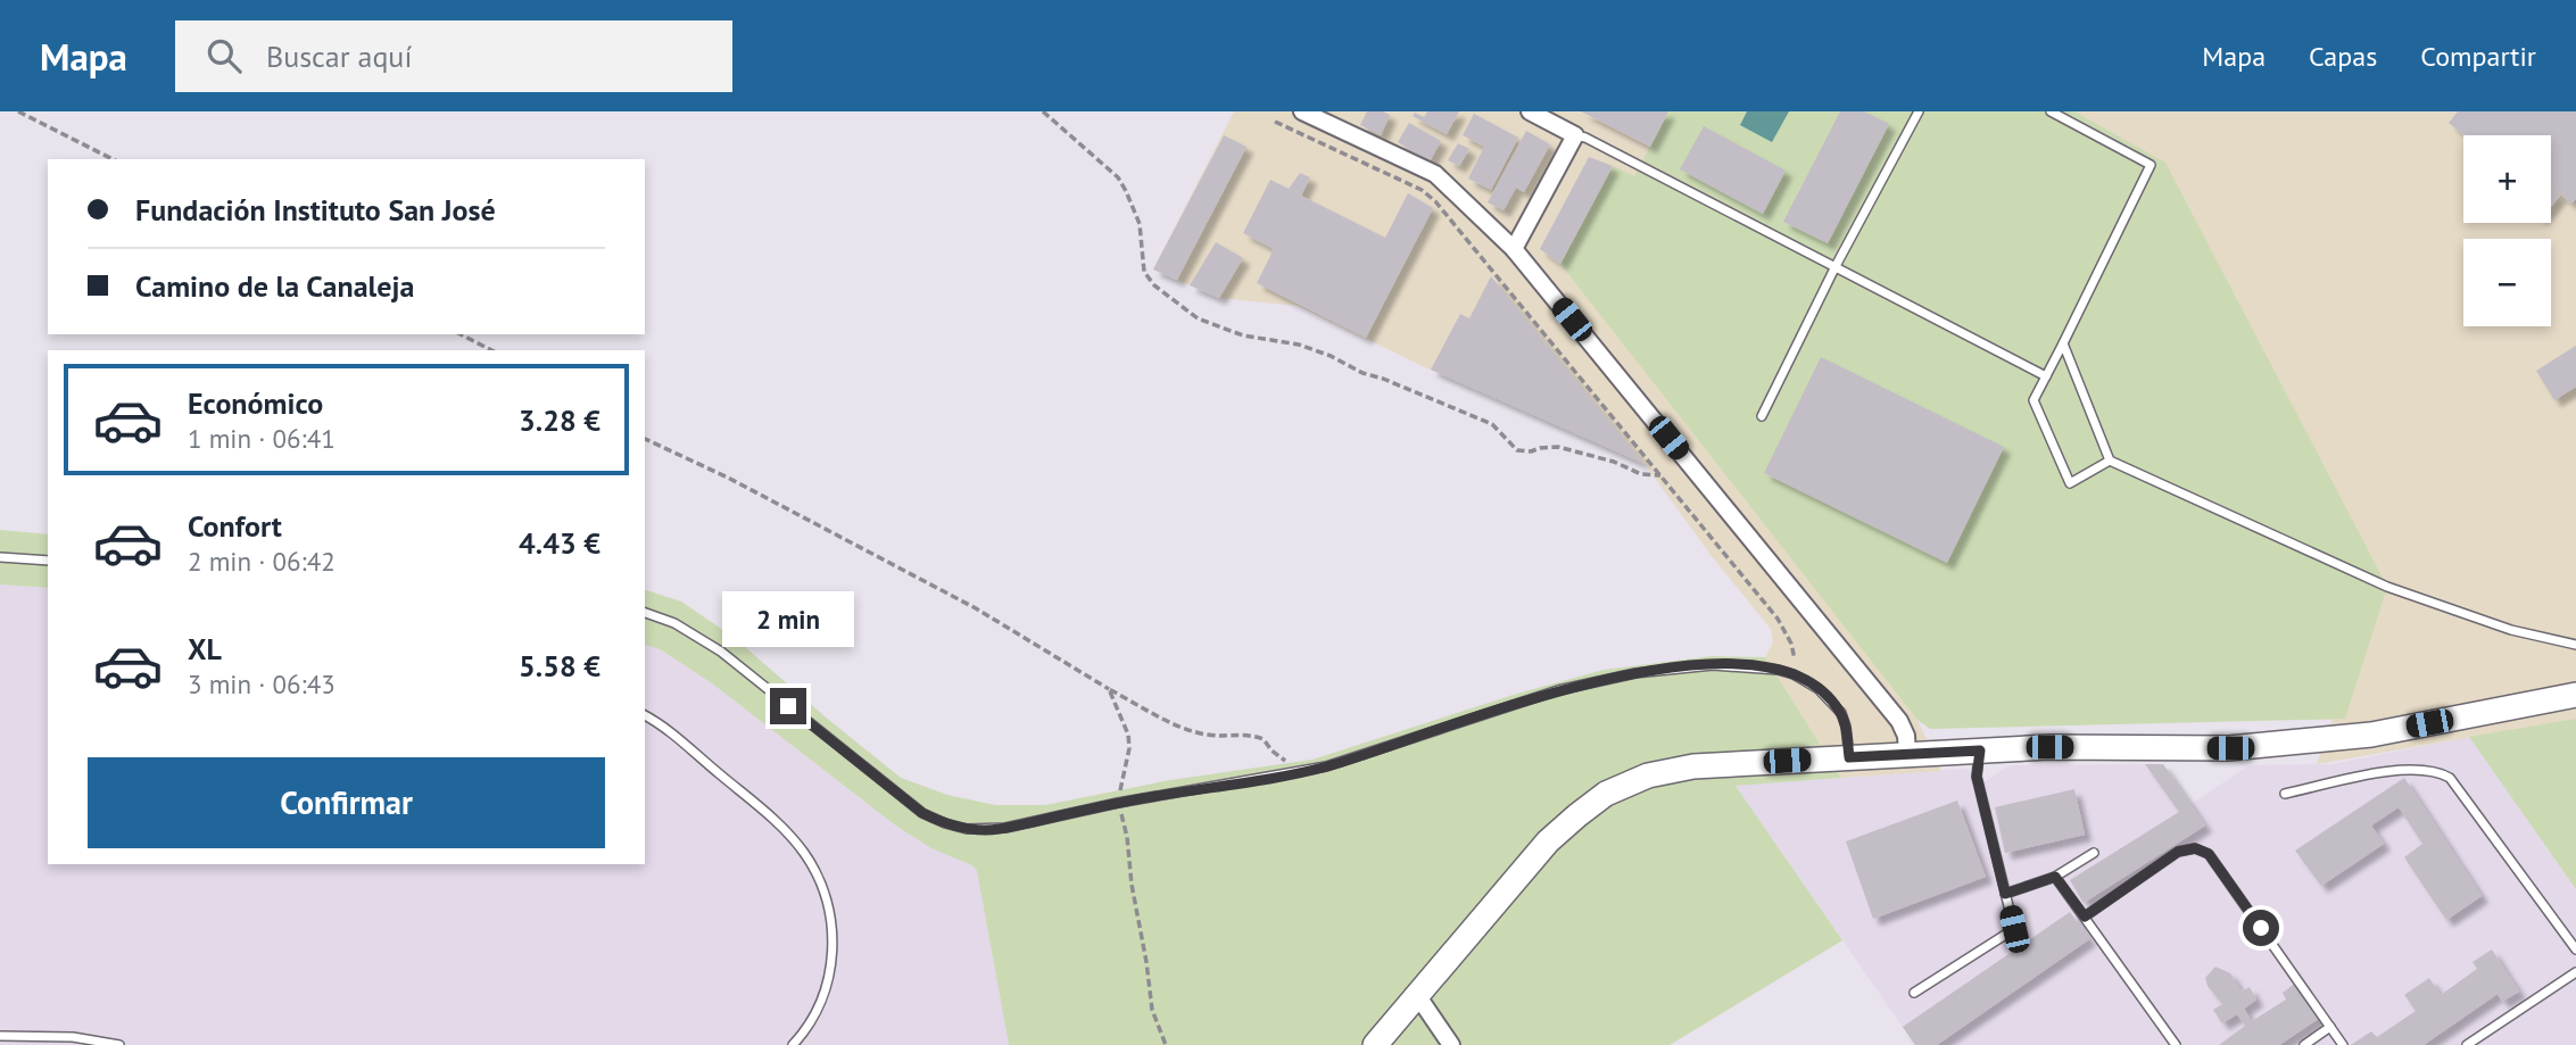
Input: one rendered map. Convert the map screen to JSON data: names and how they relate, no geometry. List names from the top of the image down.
{
  "page": {
    "header": "Mapa",
    "search": "Buscar aquí",
    "nav": ["Mapa", "Capas", "Compartir"],
    "map_buttons": ["+", "−"],
    "banner": ["Fundación Instituto San José", "Camino de la Canaleja"],
    "list": [
      {
        "name": "Económico",
        "note": "1 min · 06:41",
        "value": "3.28 €"
      },
      {
        "name": "Confort",
        "note": "2 min · 06:42",
        "value": "4.43 €"
      },
      {
        "name": "XL",
        "note": "3 min · 06:43",
        "value": "5.58 €"
      }
    ],
    "bubble": "2 min",
    "buttons": "Confirmar"
  }
}
